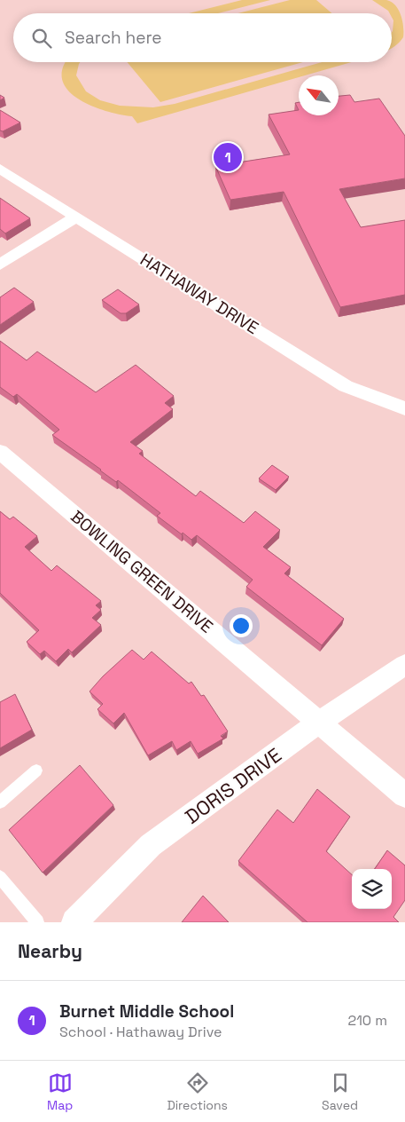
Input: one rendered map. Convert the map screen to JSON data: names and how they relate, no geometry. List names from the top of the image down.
{
  "streets": {
    "street": ["HATHAWAY DRIVE", "BOWLING GREEN DRIVE", "DORIS DRIVE"]
  },
  "crossings": [
    ["BOWLING GREEN DRIVE", "DORIS DRIVE"]
  ],
  "north": "top left",
  "page": {
    "search": "Search here",
    "pins": "1",
    "heading": "Nearby",
    "list": [
      {
        "mark": "1",
        "name": "Burnet Middle School",
        "note": "School · Hathaway Drive",
        "value": "210 m"
      }
    ],
    "nav": ["Map", "Directions", "Saved"]
  }
}
